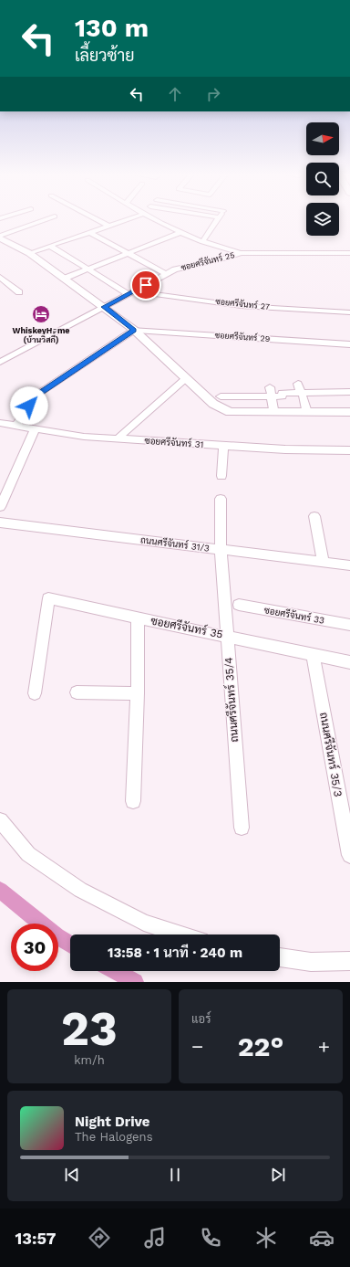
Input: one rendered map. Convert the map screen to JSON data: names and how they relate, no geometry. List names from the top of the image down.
{
  "streets": {
    "street": [
      "ซอยศรีจันทร์ 25",
      "ซอยศรีจันทร์ 27",
      "ซอยศรีจันทร์ 29",
      "ซอยศรีจันทร์ 31",
      "ถนนศรีจันทร์ 31/3",
      "ซอยศรีจันทร์ 33",
      "ซอยศรีจันทร์ 35",
      "ถนนศรีจันทร์ 35/4",
      "ถนนศรีจันทร์ 35/3"
    ]
  },
  "crossings": [
    ["ซอยศรีจันทร์ 25", "ซอยศรีจันทร์ 27"],
    ["ถนนศรีจันทร์ 31/3", "ถนนศรีจันทร์ 35/4"],
    ["ซอยศรีจันทร์ 35", "ถนนศรีจันทร์ 35/4"],
    ["ซอยศรีจันทร์ 35", "ถนนศรีจันทร์ 35/3"]
  ],
  "places": {
    "hotel": ["WhiskeyHome (บ้านวิสกี้)"]
  },
  "north": "right",
  "page": {
    "turn": ["130 m", "เลี้ยวซ้าย"],
    "limit": "30",
    "trip": "13:58 · 1 นาที · 240 m",
    "tile": [
      ["23", "km/h"],
      "แอร์"
    ],
    "heat": ["−", "22°", "+"],
    "song": ["Night Drive", "The Halogens"],
    "tabs": "13:57"
  }
}
